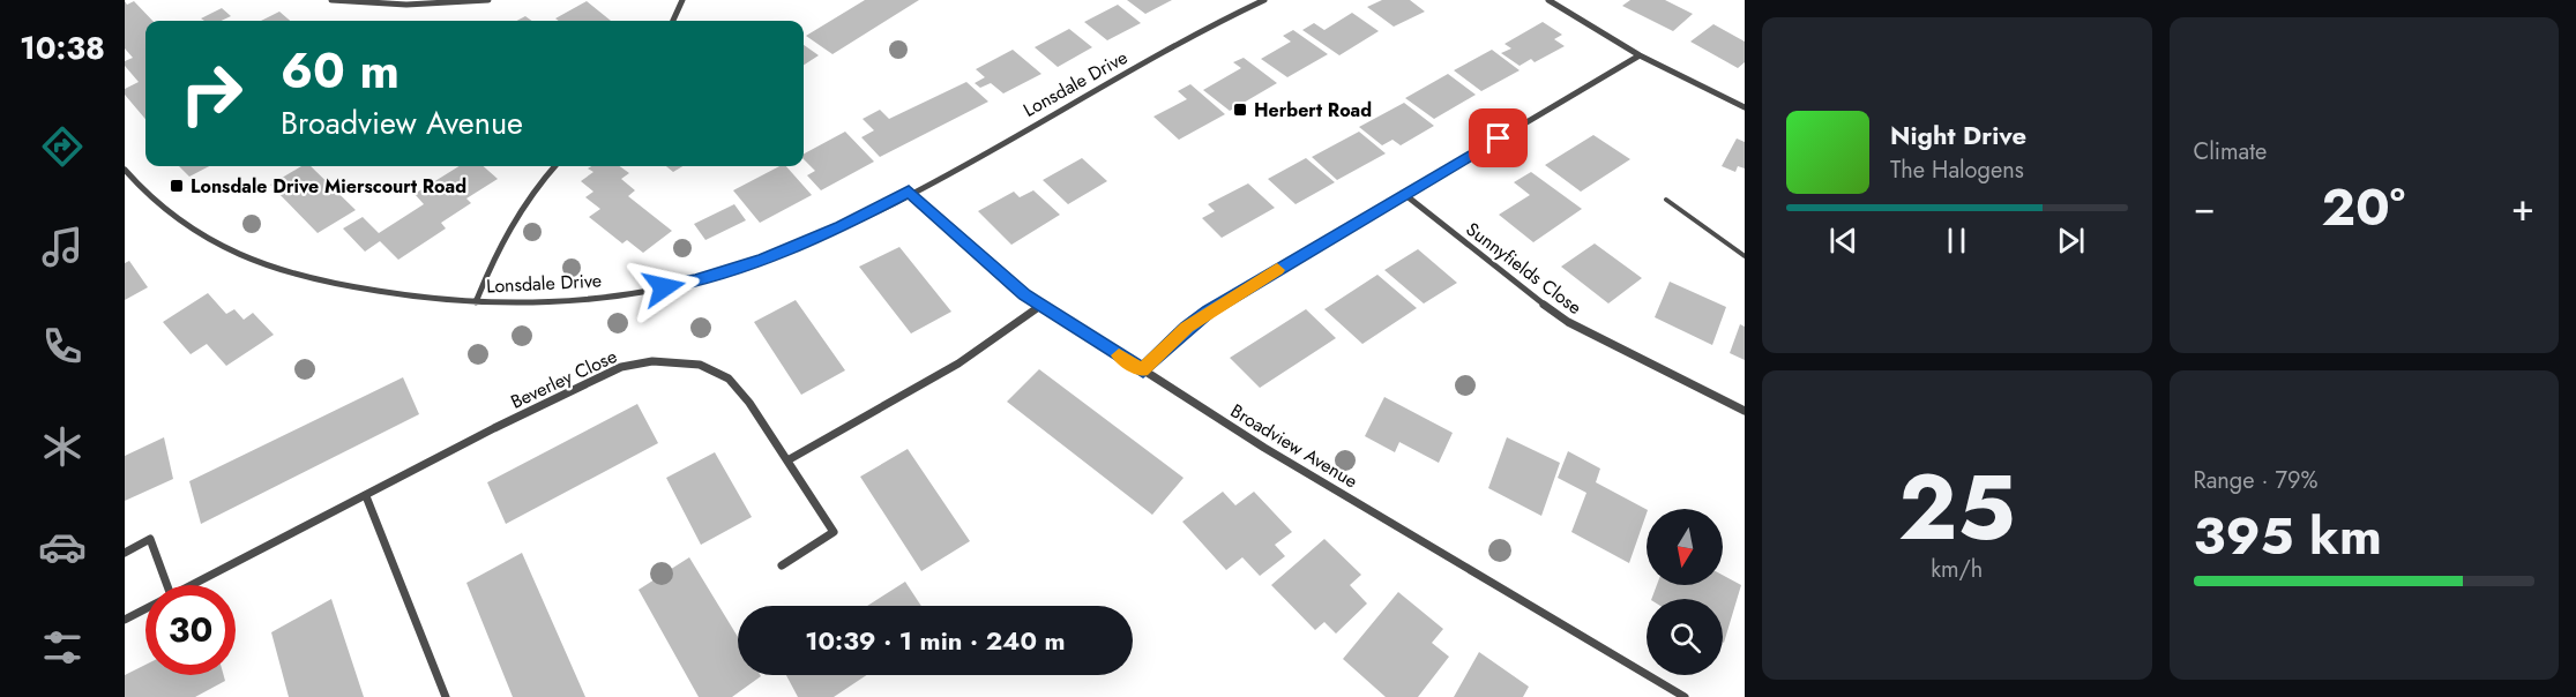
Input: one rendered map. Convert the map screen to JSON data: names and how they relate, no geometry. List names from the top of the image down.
{
  "streets": {
    "street": [
      "Lonsdale Drive",
      "Sunnyfields Close",
      "Beverley Close",
      "Broadview Avenue"
    ]
  },
  "crossings": [
    ["Lonsdale Drive", "Broadview Avenue"]
  ],
  "places": {
    "transit": ["Herbert Road", "Lonsdale Drive Mierscourt Road"]
  },
  "north": "bottom",
  "page": {
    "tabs": "10:38",
    "tile": [
      "Climate",
      ["25", "km/h"],
      ["Range · 79%", "395 km"]
    ],
    "turn": ["60 m", "Broadview Avenue"],
    "song": ["Night Drive", "The Halogens"],
    "heat": ["−", "20°", "+"],
    "limit": "30",
    "trip": "10:39 · 1 min · 240 m"
  }
}
